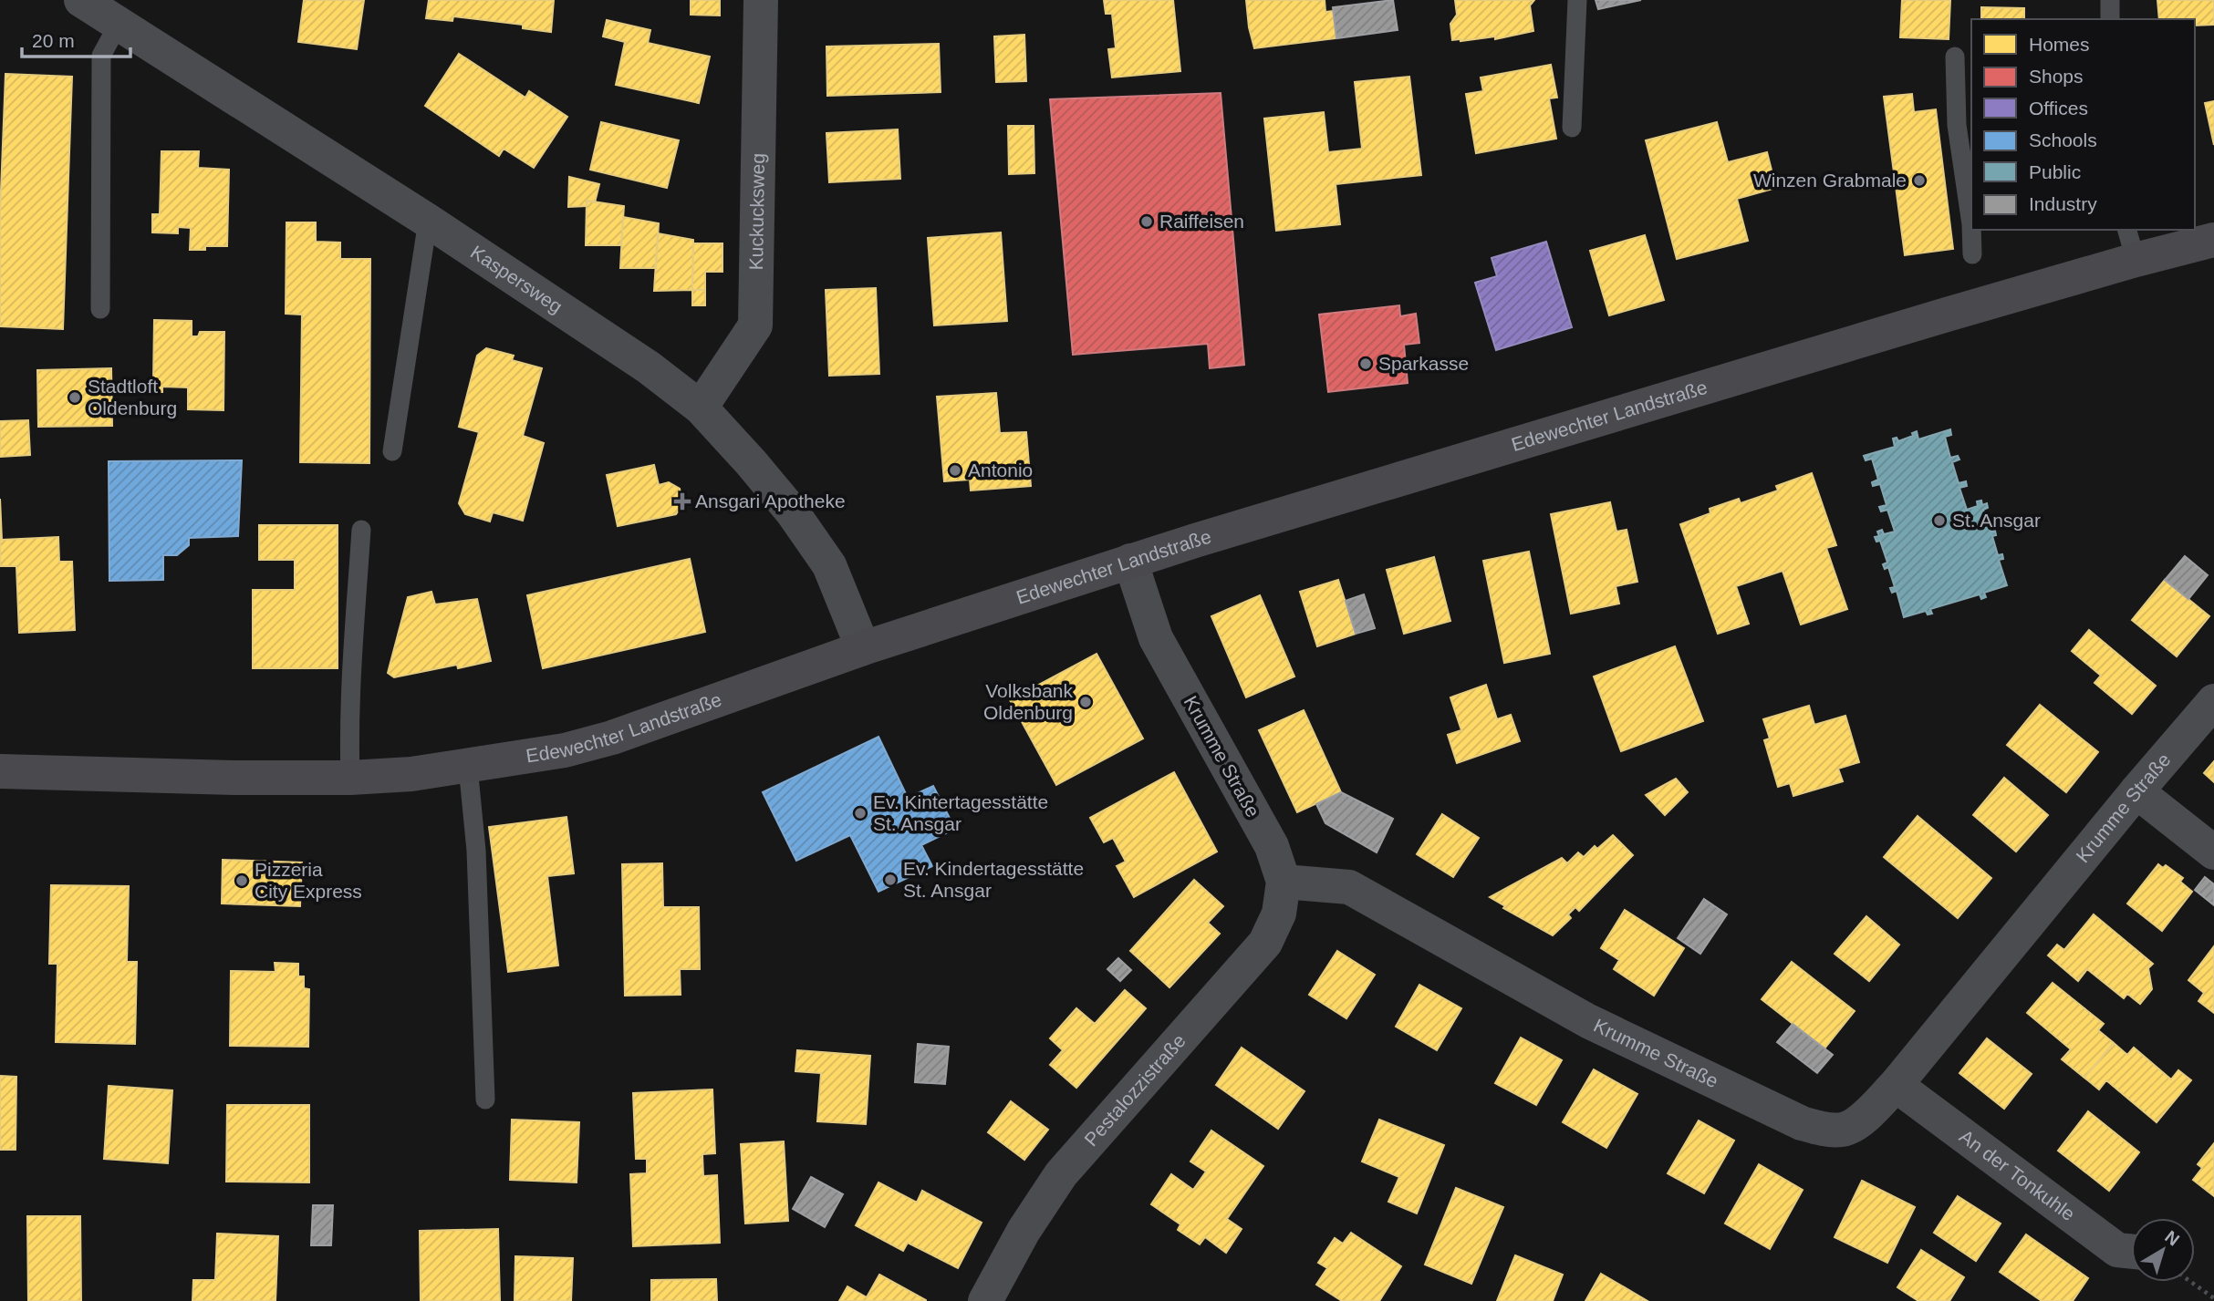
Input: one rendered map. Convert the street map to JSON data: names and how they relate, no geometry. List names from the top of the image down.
{
  "streets": {
    "main road": ["Edewechter Landstraße"],
    "street": [
      "Kuckucksweg",
      "Kaspersweg",
      "Krumme Straße",
      "Pestalozzistraße",
      "An der Tonkuhle"
    ]
  },
  "crossings": [
    ["Kuckucksweg", "Kaspersweg"],
    ["Kaspersweg", "Edewechter Landstraße"],
    ["Edewechter Landstraße", "Krumme Straße"],
    ["Krumme Straße", "Pestalozzistraße"],
    ["Krumme Straße", "An der Tonkuhle"]
  ],
  "places": {
    "other": [
      "Winzen Grabmale",
      "Raiffeisen",
      "Sparkasse",
      "Stadtloft Oldenburg",
      "Antonio",
      "St. Ansgar",
      "Volksbank Oldenburg",
      "Ev. Kintertagesstätte St. Ansgar",
      "Ev. Kindertagesstätte St. Ansgar",
      "Pizzeria City Express"
    ],
    "health": ["Ansgari Apotheke"]
  },
  "legend": [
    "Homes",
    "Shops",
    "Offices",
    "Schools",
    "Public",
    "Industry"
  ],
  "scale_bar": "20 m",
  "north": "top right"
}
